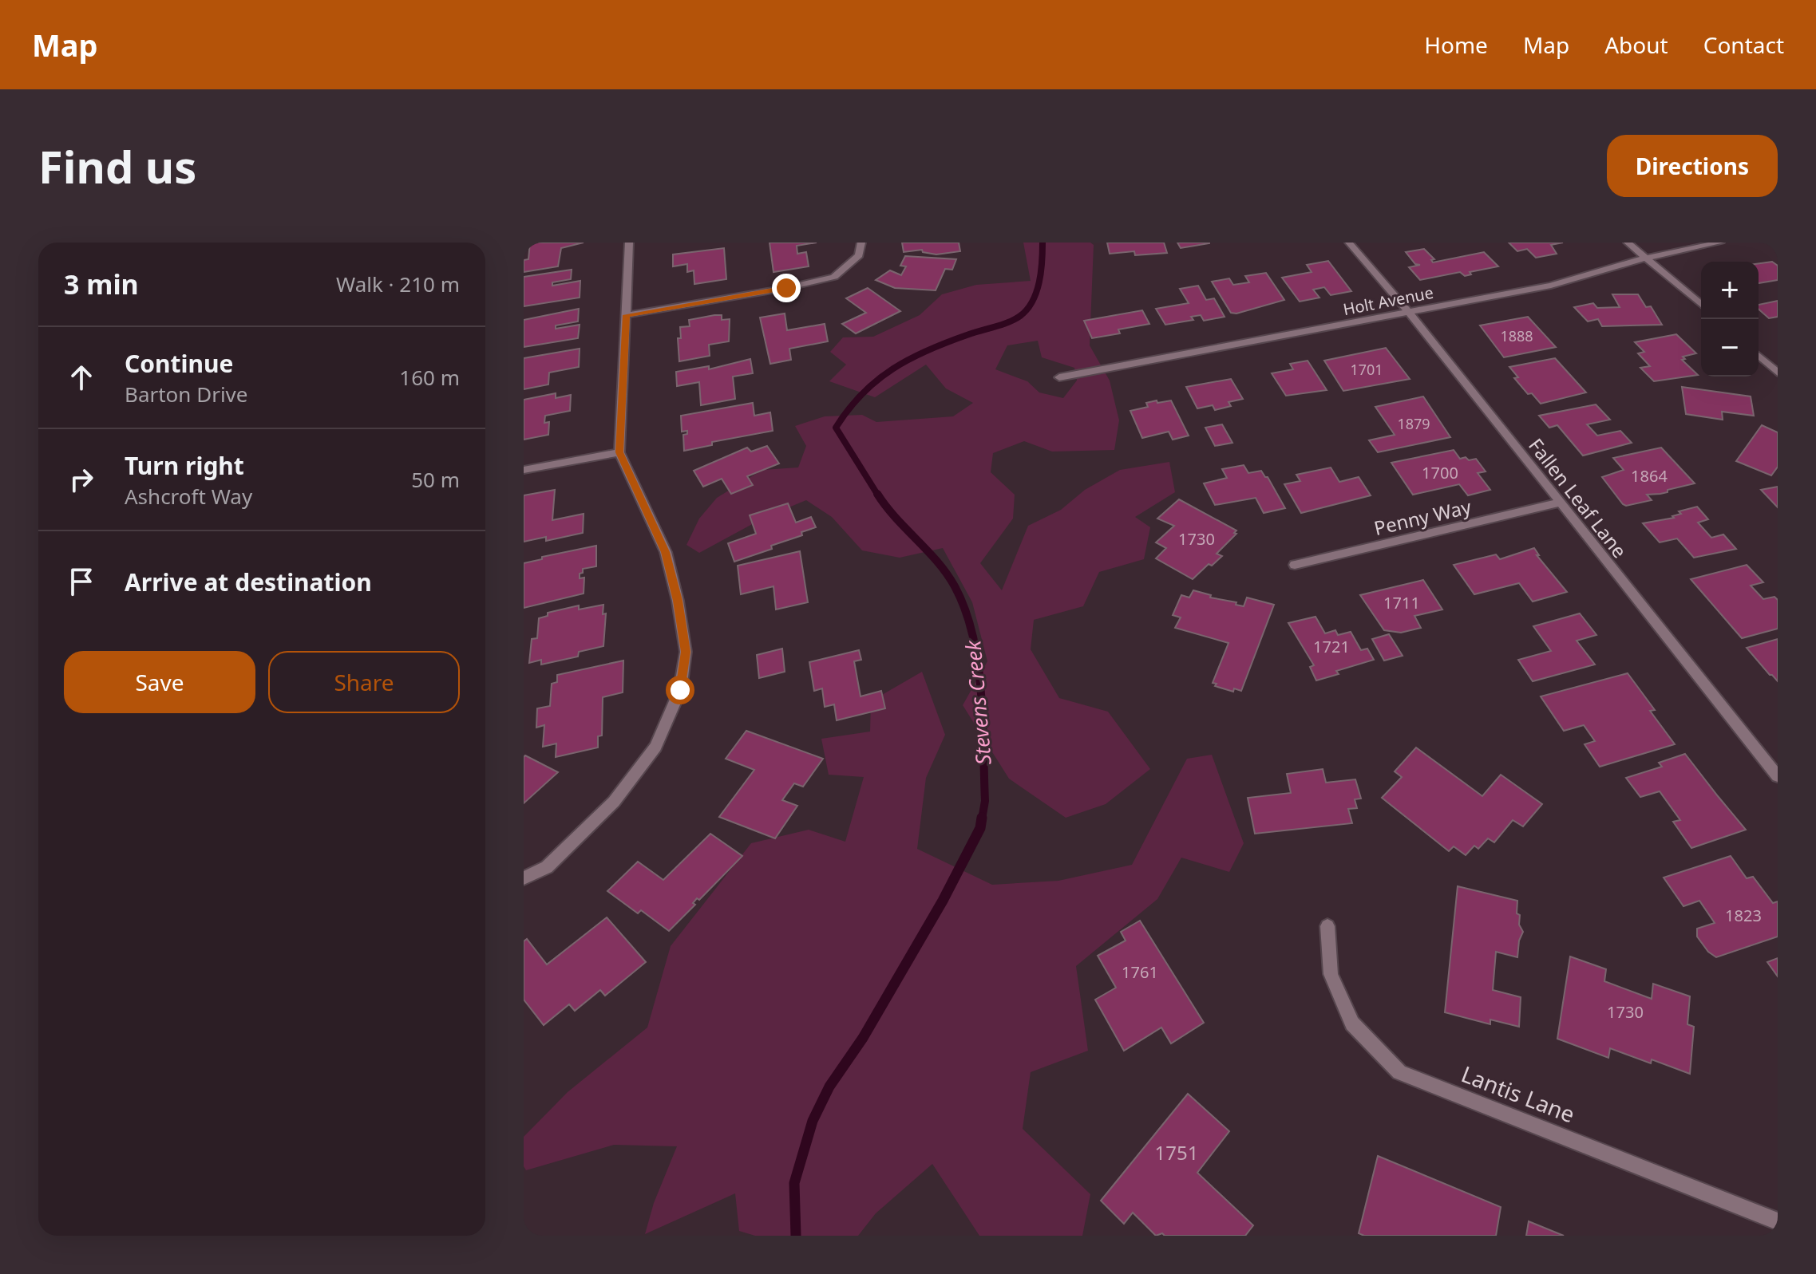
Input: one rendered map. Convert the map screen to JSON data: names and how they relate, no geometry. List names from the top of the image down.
{
  "streets": {
    "street": [
      "Holt Avenue",
      "Fallen Leaf Lane",
      "Penny Way",
      "Lantis Lane"
    ]
  },
  "crossings": [
    ["Holt Avenue", "Fallen Leaf Lane"],
    ["Fallen Leaf Lane", "Penny Way"]
  ],
  "water": ["Stevens Creek"],
  "house_numbers": [
    "1888",
    "1701",
    "1879",
    "1700",
    "1864",
    "1730",
    "1711",
    "1721",
    "1823",
    "1761",
    "1730",
    "1751"
  ],
  "page": {
    "header": "Map",
    "nav": [
      "Home",
      "Map",
      "About",
      "Contact"
    ],
    "buttons": [
      "Directions",
      ["Save", "Share"]
    ],
    "title": "Find us",
    "heading": ["3 min", "Walk · 210 m"],
    "map_buttons": ["+", "−"],
    "list": [
      ["Continue", "Barton Drive", "160 m"],
      ["Turn right", "Ashcroft Way", "50 m"],
      "Arrive at destination"
    ]
  }
}
